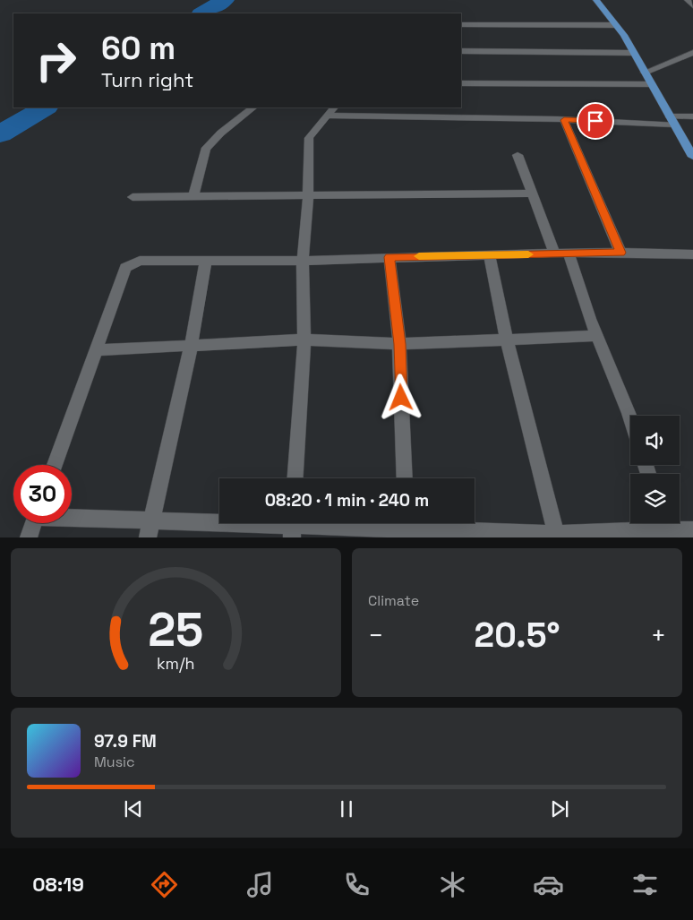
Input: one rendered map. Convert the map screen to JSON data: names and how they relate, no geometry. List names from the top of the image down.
{
  "page": {
    "turn": ["60 m", "Turn right"],
    "limit": "30",
    "trip": "08:20 · 1 min · 240 m",
    "tile": "Climate",
    "heat": ["−", "20.5°", "+"],
    "song": ["97.9 FM", "Music"],
    "tabs": "08:19",
    "gauge": ["25", "km/h"]
  }
}
